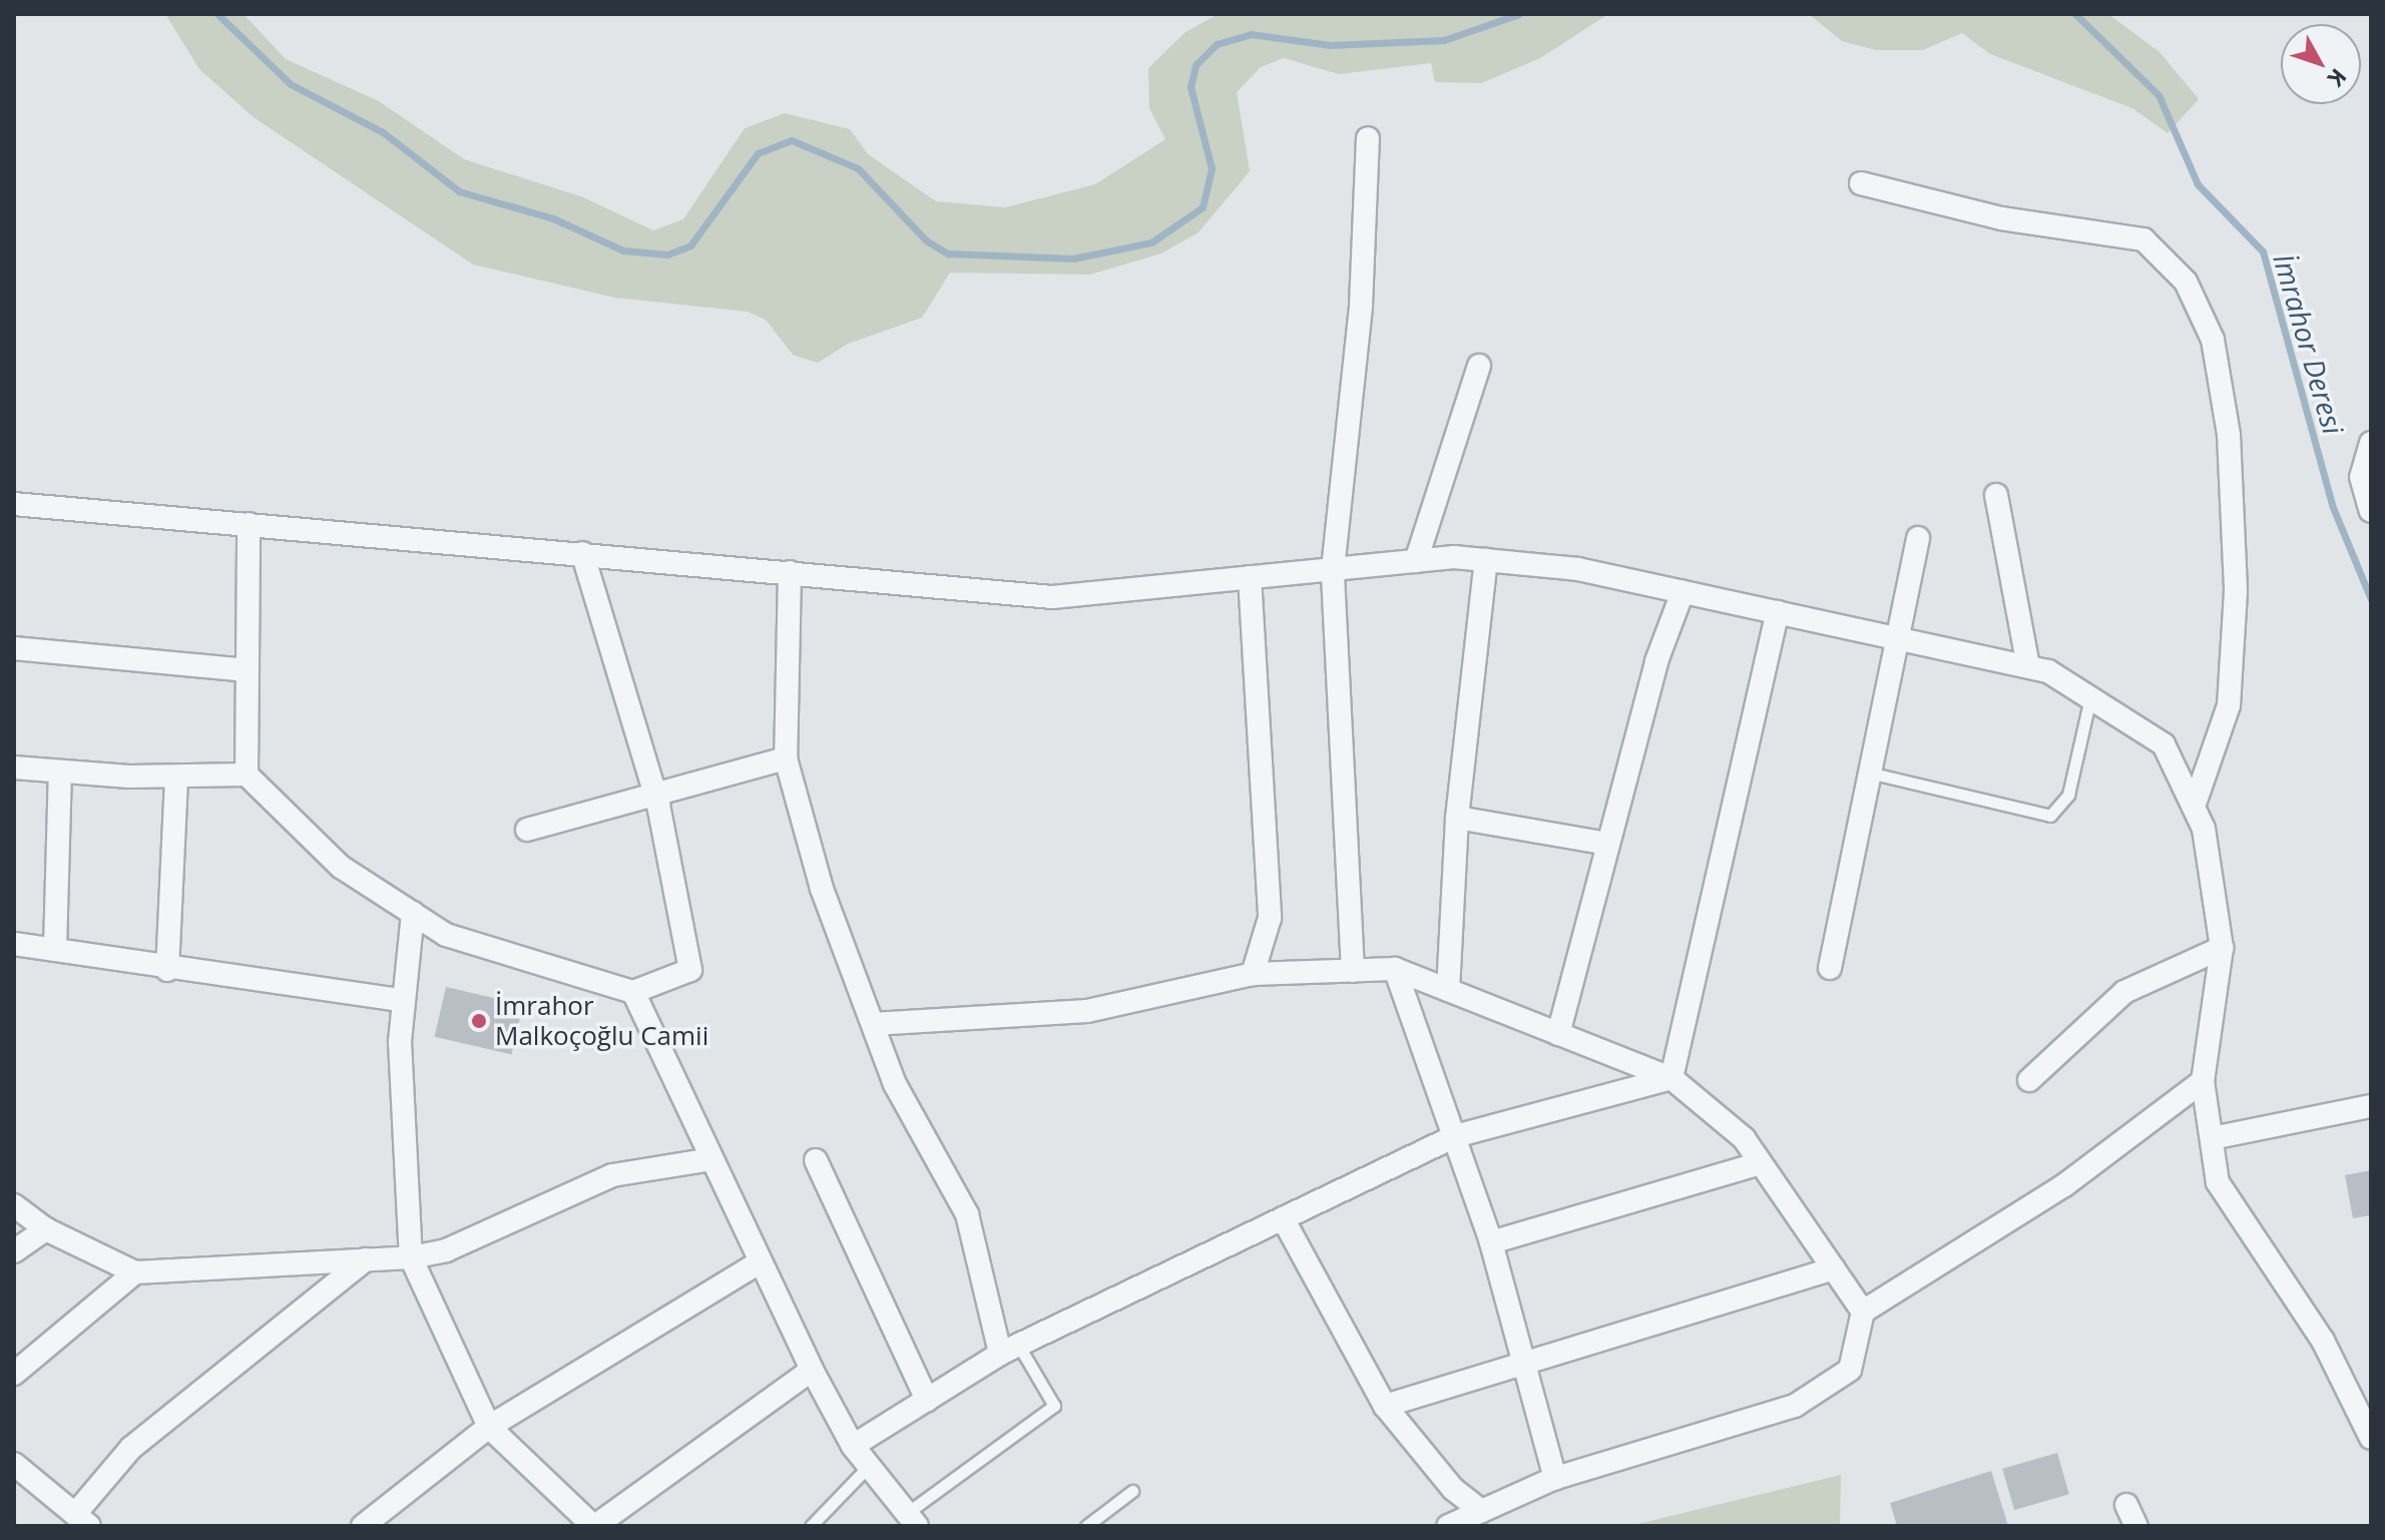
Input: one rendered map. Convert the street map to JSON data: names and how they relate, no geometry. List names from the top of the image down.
{
  "water": ["İmrahor Deresi"],
  "places": ["İmrahor Malkoçoğlu Camii"],
  "north": "bottom right"
}
